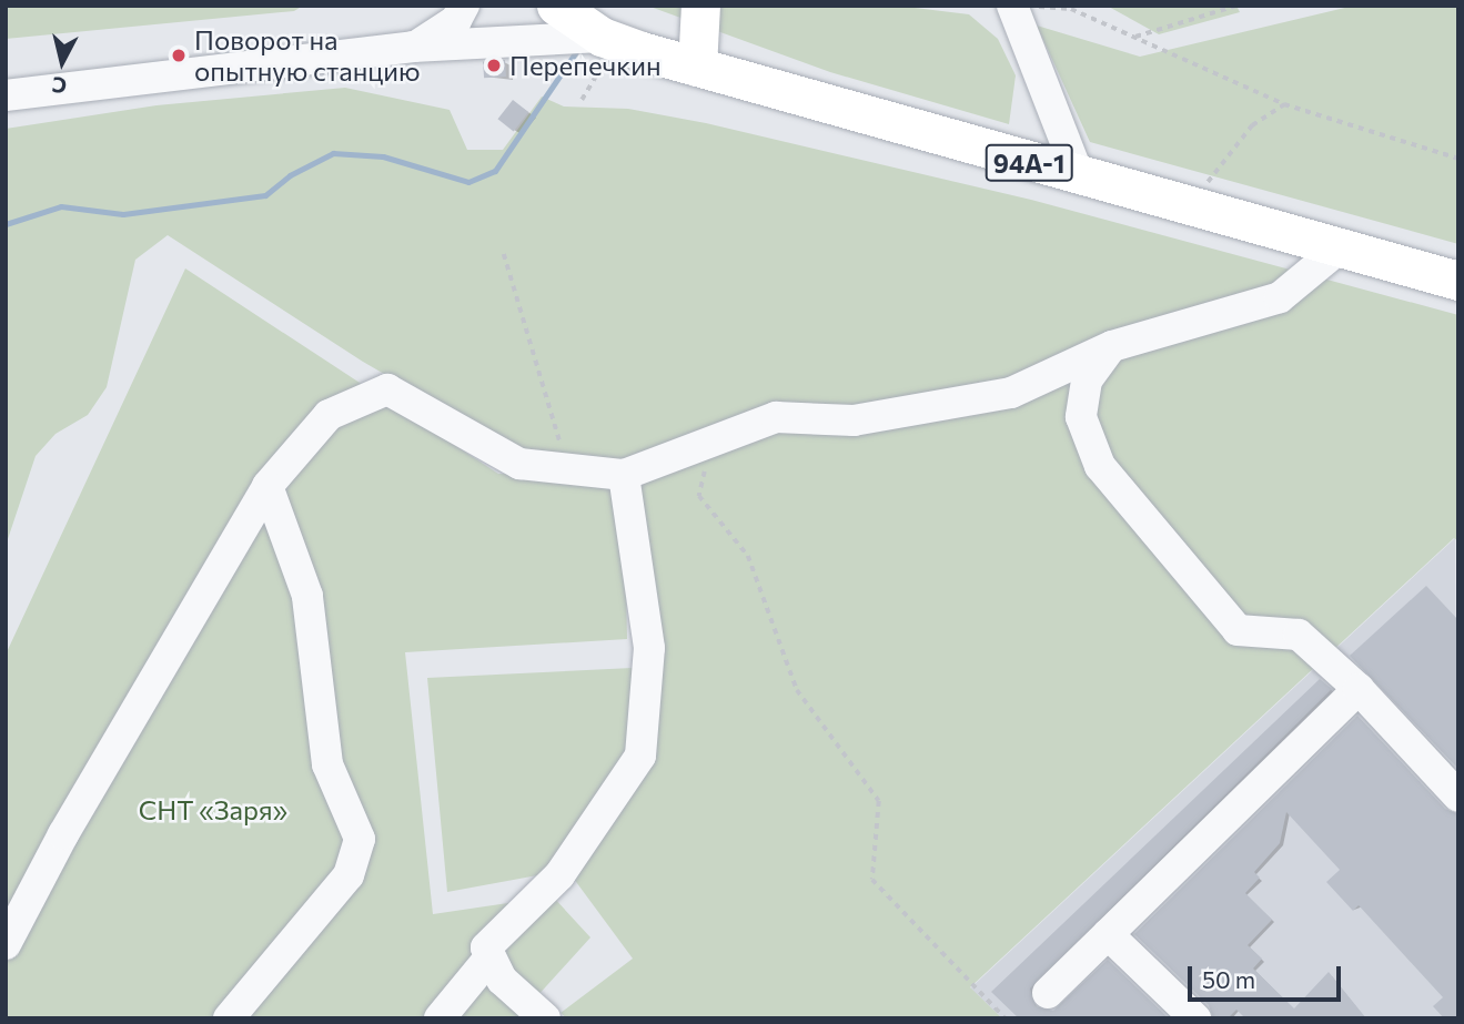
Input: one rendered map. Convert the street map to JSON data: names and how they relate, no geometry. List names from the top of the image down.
{
  "streets": {
    "main road": ["94А-1"]
  },
  "parks": ["СНТ «Заря»"],
  "places": ["Поворот на опытную станцию", "Перепечкин"],
  "scale_bar": "50 m",
  "north": "bottom"
}
